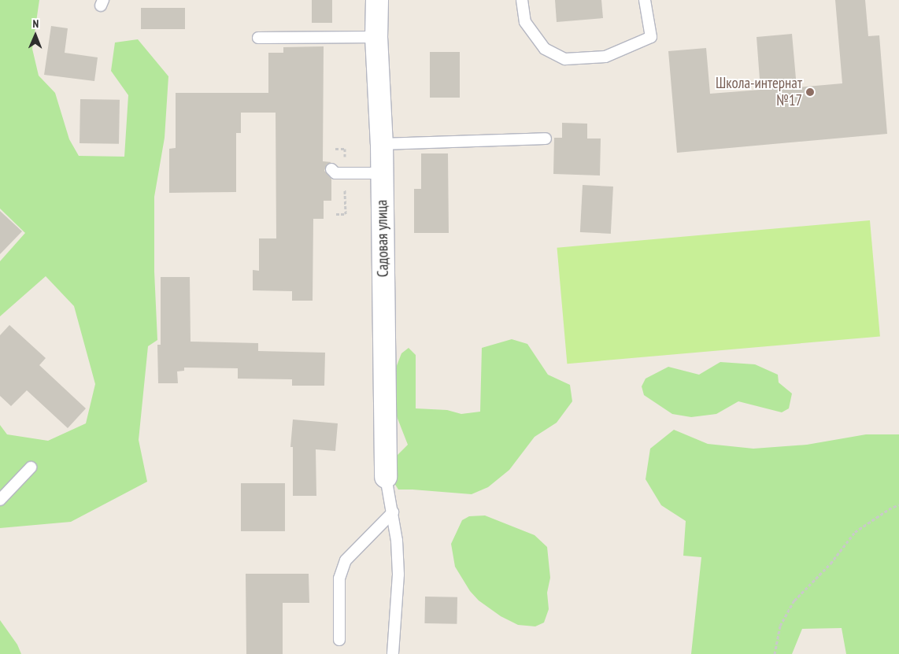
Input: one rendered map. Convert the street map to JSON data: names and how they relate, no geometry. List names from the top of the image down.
{
  "streets": {
    "street": ["Садовая улица"]
  },
  "places": ["Школа-интернат №17"],
  "north": "top"
}
